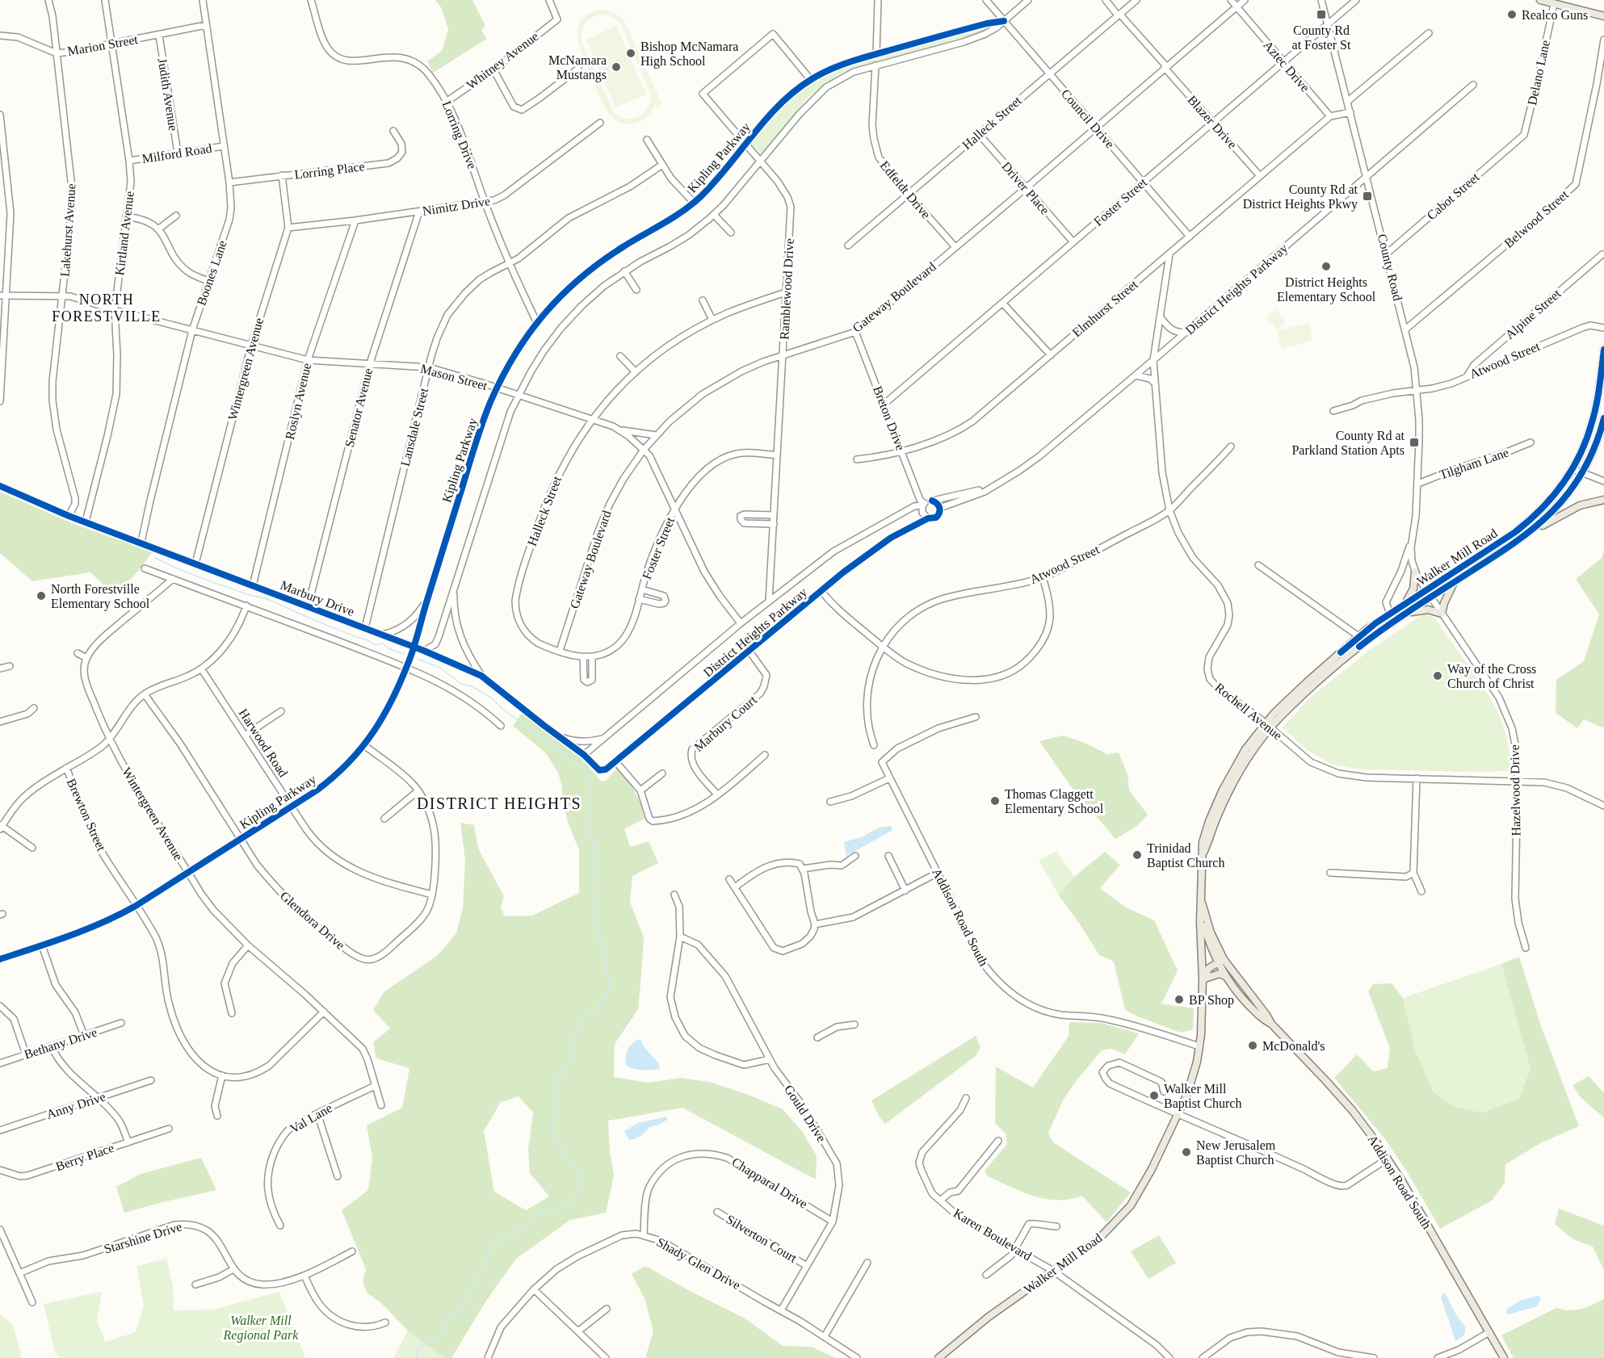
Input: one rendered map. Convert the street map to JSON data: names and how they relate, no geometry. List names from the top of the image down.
{
  "streets": {
    "main road": ["Walker Mill Road", "Addison Road South"],
    "street": [
      "Marion Street",
      "Whitney Avenue",
      "Aztec Drive",
      "Delano Lane",
      "Judith Avenue",
      "Council Drive",
      "Blazer Drive",
      "Halleck Street",
      "Lorring Drive",
      "Milford Road",
      "Kipling Parkway",
      "Lorring Place",
      "Driver Place",
      "Edfeldt Drive",
      "Cabot Street",
      "Foster Street",
      "Nimitz Drive",
      "Belwood Street",
      "Lakehurst Avenue",
      "Kirtland Avenue",
      "County Road",
      "Boones Lane",
      "Ramblewood Drive",
      "District Heights Parkway",
      "Gateway Boulevard",
      "Elmhurst Street",
      "Alpine Street",
      "Atwood Street",
      "Wintergreen Avenue",
      "Mason Street",
      "Roslyn Avenue",
      "Senator Avenue",
      "Breton Drive",
      "Lansdale Street",
      "Tilgham Lane",
      "Marbury Drive",
      "Rochell Avenue",
      "Marbury Court",
      "Harwood Road",
      "Hazelwood Drive",
      "Brewton Street",
      "Glendora Drive",
      "Bethany Drive",
      "Anny Drive",
      "Gould Drive",
      "Val Lane",
      "Berry Place",
      "Chapparal Drive",
      "Karen Boulevard",
      "Starshine Drive",
      "Silverton Court",
      "Shady Glen Drive"
    ]
  },
  "crossings": [
    ["Marion Street", "Judith Avenue"],
    ["Marion Street", "Lakehurst Avenue"],
    ["Marion Street", "Kirtland Avenue"],
    ["Marion Street", "Boones Lane"],
    ["Whitney Avenue", "Lorring Drive"],
    ["Aztec Drive", "Foster Street"],
    ["Aztec Drive", "Gateway Boulevard"],
    ["Aztec Drive", "Elmhurst Street"],
    ["Delano Lane", "Cabot Street"],
    ["Judith Avenue", "Milford Road"],
    ["Council Drive", "Halleck Street"],
    ["Council Drive", "Kipling Parkway"],
    ["Council Drive", "Foster Street"],
    ["Council Drive", "Gateway Boulevard"],
    ["Council Drive", "Elmhurst Street"],
    ["Blazer Drive", "Halleck Street"],
    ["Blazer Drive", "Foster Street"],
    ["Blazer Drive", "Gateway Boulevard"],
    ["Blazer Drive", "Elmhurst Street"],
    ["Halleck Street", "Driver Place"],
    ["Halleck Street", "Edfeldt Drive"],
    ["Halleck Street", "Foster Street"],
    ["Halleck Street", "Ramblewood Drive"],
    ["Halleck Street", "Gateway Boulevard"],
    ["Halleck Street", "Mason Street"],
    ["Lorring Drive", "Kipling Parkway"],
    ["Lorring Drive", "Nimitz Drive"],
    ["Lorring Drive", "Lansdale Street"],
    ["Milford Road", "Kirtland Avenue"],
    ["Milford Road", "Boones Lane"],
    ["Kipling Parkway", "Ramblewood Drive"],
    ["Kipling Parkway", "Wintergreen Avenue"],
    ["Kipling Parkway", "Mason Street"],
    ["Kipling Parkway", "Marbury Drive"],
    ["Kipling Parkway", "Harwood Road"],
    ["Kipling Parkway", "Brewton Street"],
    ["Kipling Parkway", "Glendora Drive"],
    ["Lorring Place", "Boones Lane"],
    ["Lorring Place", "Wintergreen Avenue"],
    ["Driver Place", "Foster Street"],
    ["Driver Place", "Gateway Boulevard"],
    ["Edfeldt Drive", "Gateway Boulevard"],
    ["Cabot Street", "County Road"],
    ["Foster Street", "County Road"],
    ["Foster Street", "Ramblewood Drive"],
    ["Foster Street", "Gateway Boulevard"],
    ["Foster Street", "Mason Street"],
    ["Foster Street", "Breton Drive"],
    ["Nimitz Drive", "Wintergreen Avenue"],
    ["Nimitz Drive", "Roslyn Avenue"],
    ["Nimitz Drive", "Senator Avenue"],
    ["Belwood Street", "County Road"],
    ["Lakehurst Avenue", "Mason Street"],
    ["Lakehurst Avenue", "Marbury Drive"],
    ["Kirtland Avenue", "Mason Street"],
    ["Kirtland Avenue", "Marbury Drive"],
    ["County Road", "District Heights Parkway"],
    ["County Road", "Atwood Street"],
    ["County Road", "Tilgham Lane"],
    ["County Road", "Walker Mill Road"],
    ["County Road", "Hazelwood Drive"],
    ["Boones Lane", "Mason Street"],
    ["Boones Lane", "Marbury Drive"],
    ["Ramblewood Drive", "District Heights Parkway"],
    ["Ramblewood Drive", "Gateway Boulevard"],
    ["District Heights Parkway", "Mason Street"],
    ["District Heights Parkway", "Breton Drive"],
    ["District Heights Parkway", "Marbury Drive"],
    ["District Heights Parkway", "Rochell Avenue"],
    ["District Heights Parkway", "Marbury Court"],
    ["Gateway Boulevard", "Mason Street"],
    ["Gateway Boulevard", "Breton Drive"],
    ["Elmhurst Street", "Breton Drive"],
    ["Elmhurst Street", "Rochell Avenue"],
    ["Alpine Street", "Atwood Street"],
    ["Atwood Street", "Rochell Avenue"],
    ["Wintergreen Avenue", "Mason Street"],
    ["Wintergreen Avenue", "Marbury Drive"],
    ["Wintergreen Avenue", "Brewton Street"],
    ["Wintergreen Avenue", "Val Lane"],
    ["Mason Street", "Roslyn Avenue"],
    ["Mason Street", "Senator Avenue"],
    ["Mason Street", "Lansdale Street"],
    ["Roslyn Avenue", "Marbury Drive"],
    ["Senator Avenue", "Marbury Drive"],
    ["Lansdale Street", "Marbury Drive"],
    ["Walker Mill Road", "Rochell Avenue"],
    ["Walker Mill Road", "Hazelwood Drive"],
    ["Walker Mill Road", "Addison Road South"],
    ["Walker Mill Road", "Karen Boulevard"],
    ["Rochell Avenue", "Hazelwood Drive"],
    ["Harwood Road", "Glendora Drive"],
    ["Gould Drive", "Chapparal Drive"],
    ["Gould Drive", "Silverton Court"],
    ["Gould Drive", "Shady Glen Drive"],
    ["Chapparal Drive", "Shady Glen Drive"]
  ],
  "districts": ["NORTH FORESTVILLE", "DISTRICT HEIGHTS"],
  "parks": ["Walker Mill Regional Park"],
  "places": {
    "transit": ["County Rd at Foster St", "County Rd at District Heights Pkwy", "County Rd at Parkland Station Apts"],
    "other": [
      "Realco Guns",
      "Bishop McNamara High School",
      "McNamara Mustangs",
      "District Heights Elementary School",
      "North Forestville Elementary School",
      "Way of the Cross Church of Christ",
      "Thomas Claggett Elementary School",
      "Trinidad Baptist Church",
      "BP Shop",
      "McDonald's",
      "Walker Mill Baptist Church",
      "New Jerusalem Baptist Church"
    ]
  }
}
